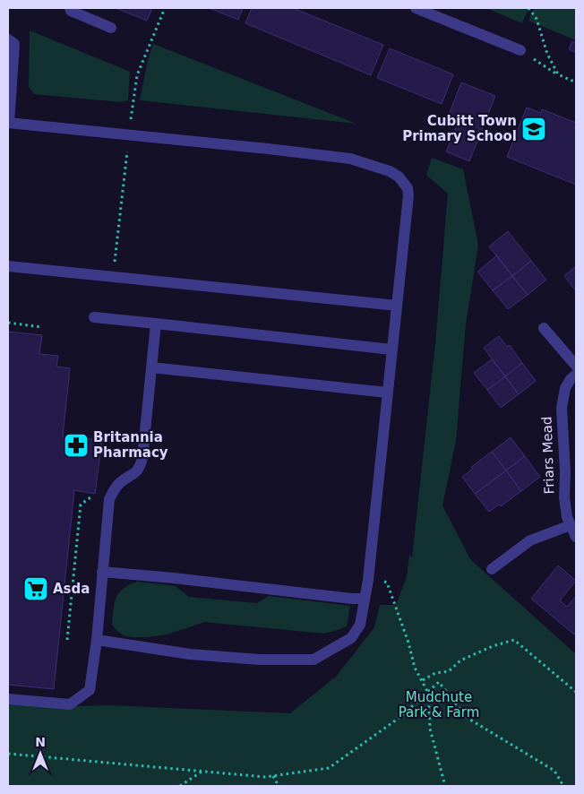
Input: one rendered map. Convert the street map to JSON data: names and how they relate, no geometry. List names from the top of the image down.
{
  "streets": {
    "street": ["Friars Mead"]
  },
  "parks": ["Mudchute Park & Farm"],
  "places": {
    "school or university": ["Cubitt Town Primary School"],
    "pharmacy": ["Britannia Pharmacy"],
    "supermarket": ["Asda"]
  },
  "north": "top"
}
